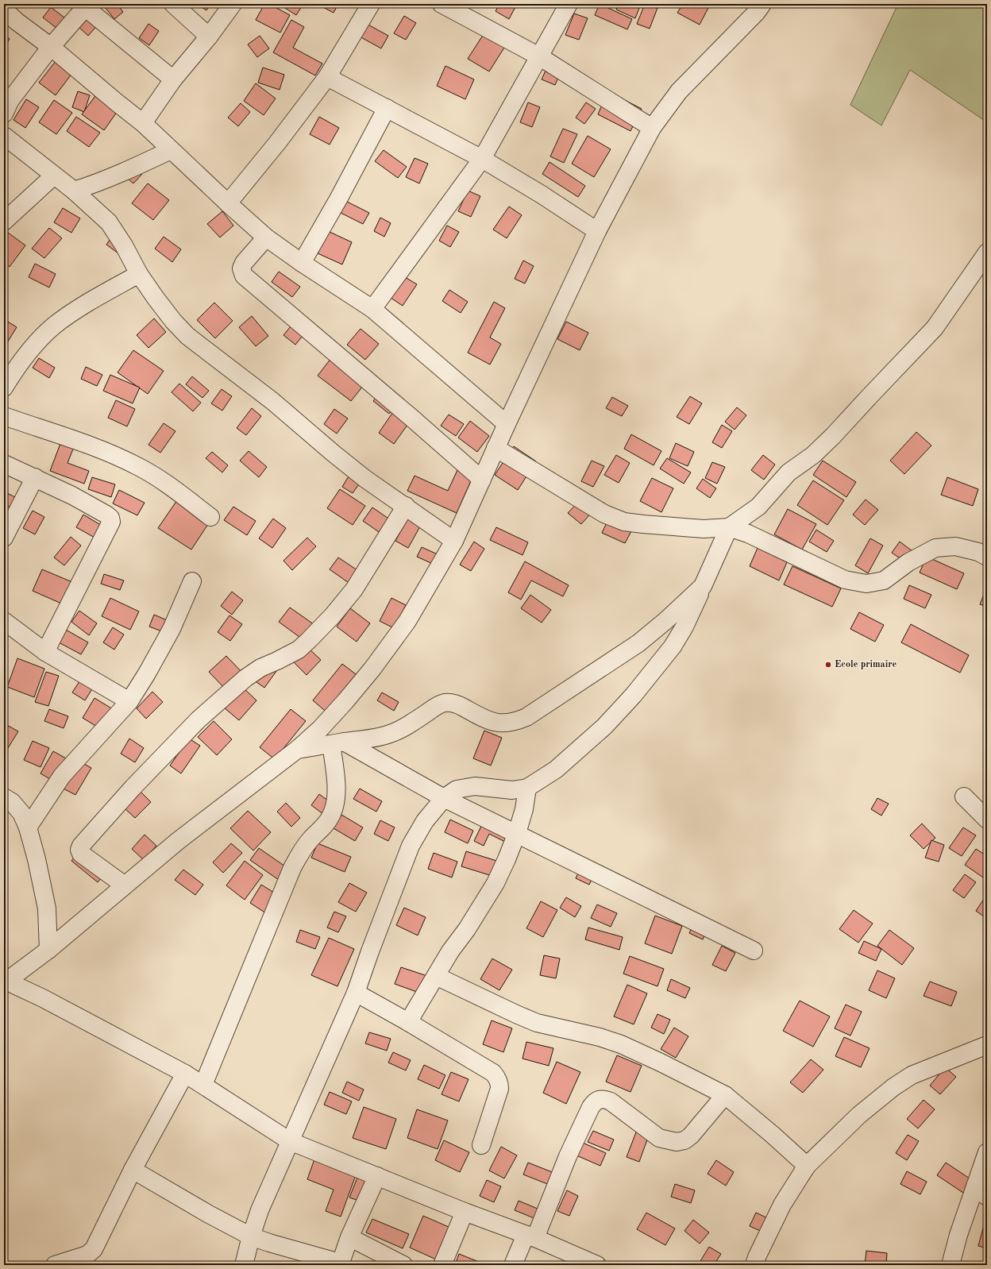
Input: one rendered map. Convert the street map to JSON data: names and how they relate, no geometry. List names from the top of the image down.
{
  "places": ["Ecole primaire"]
}
